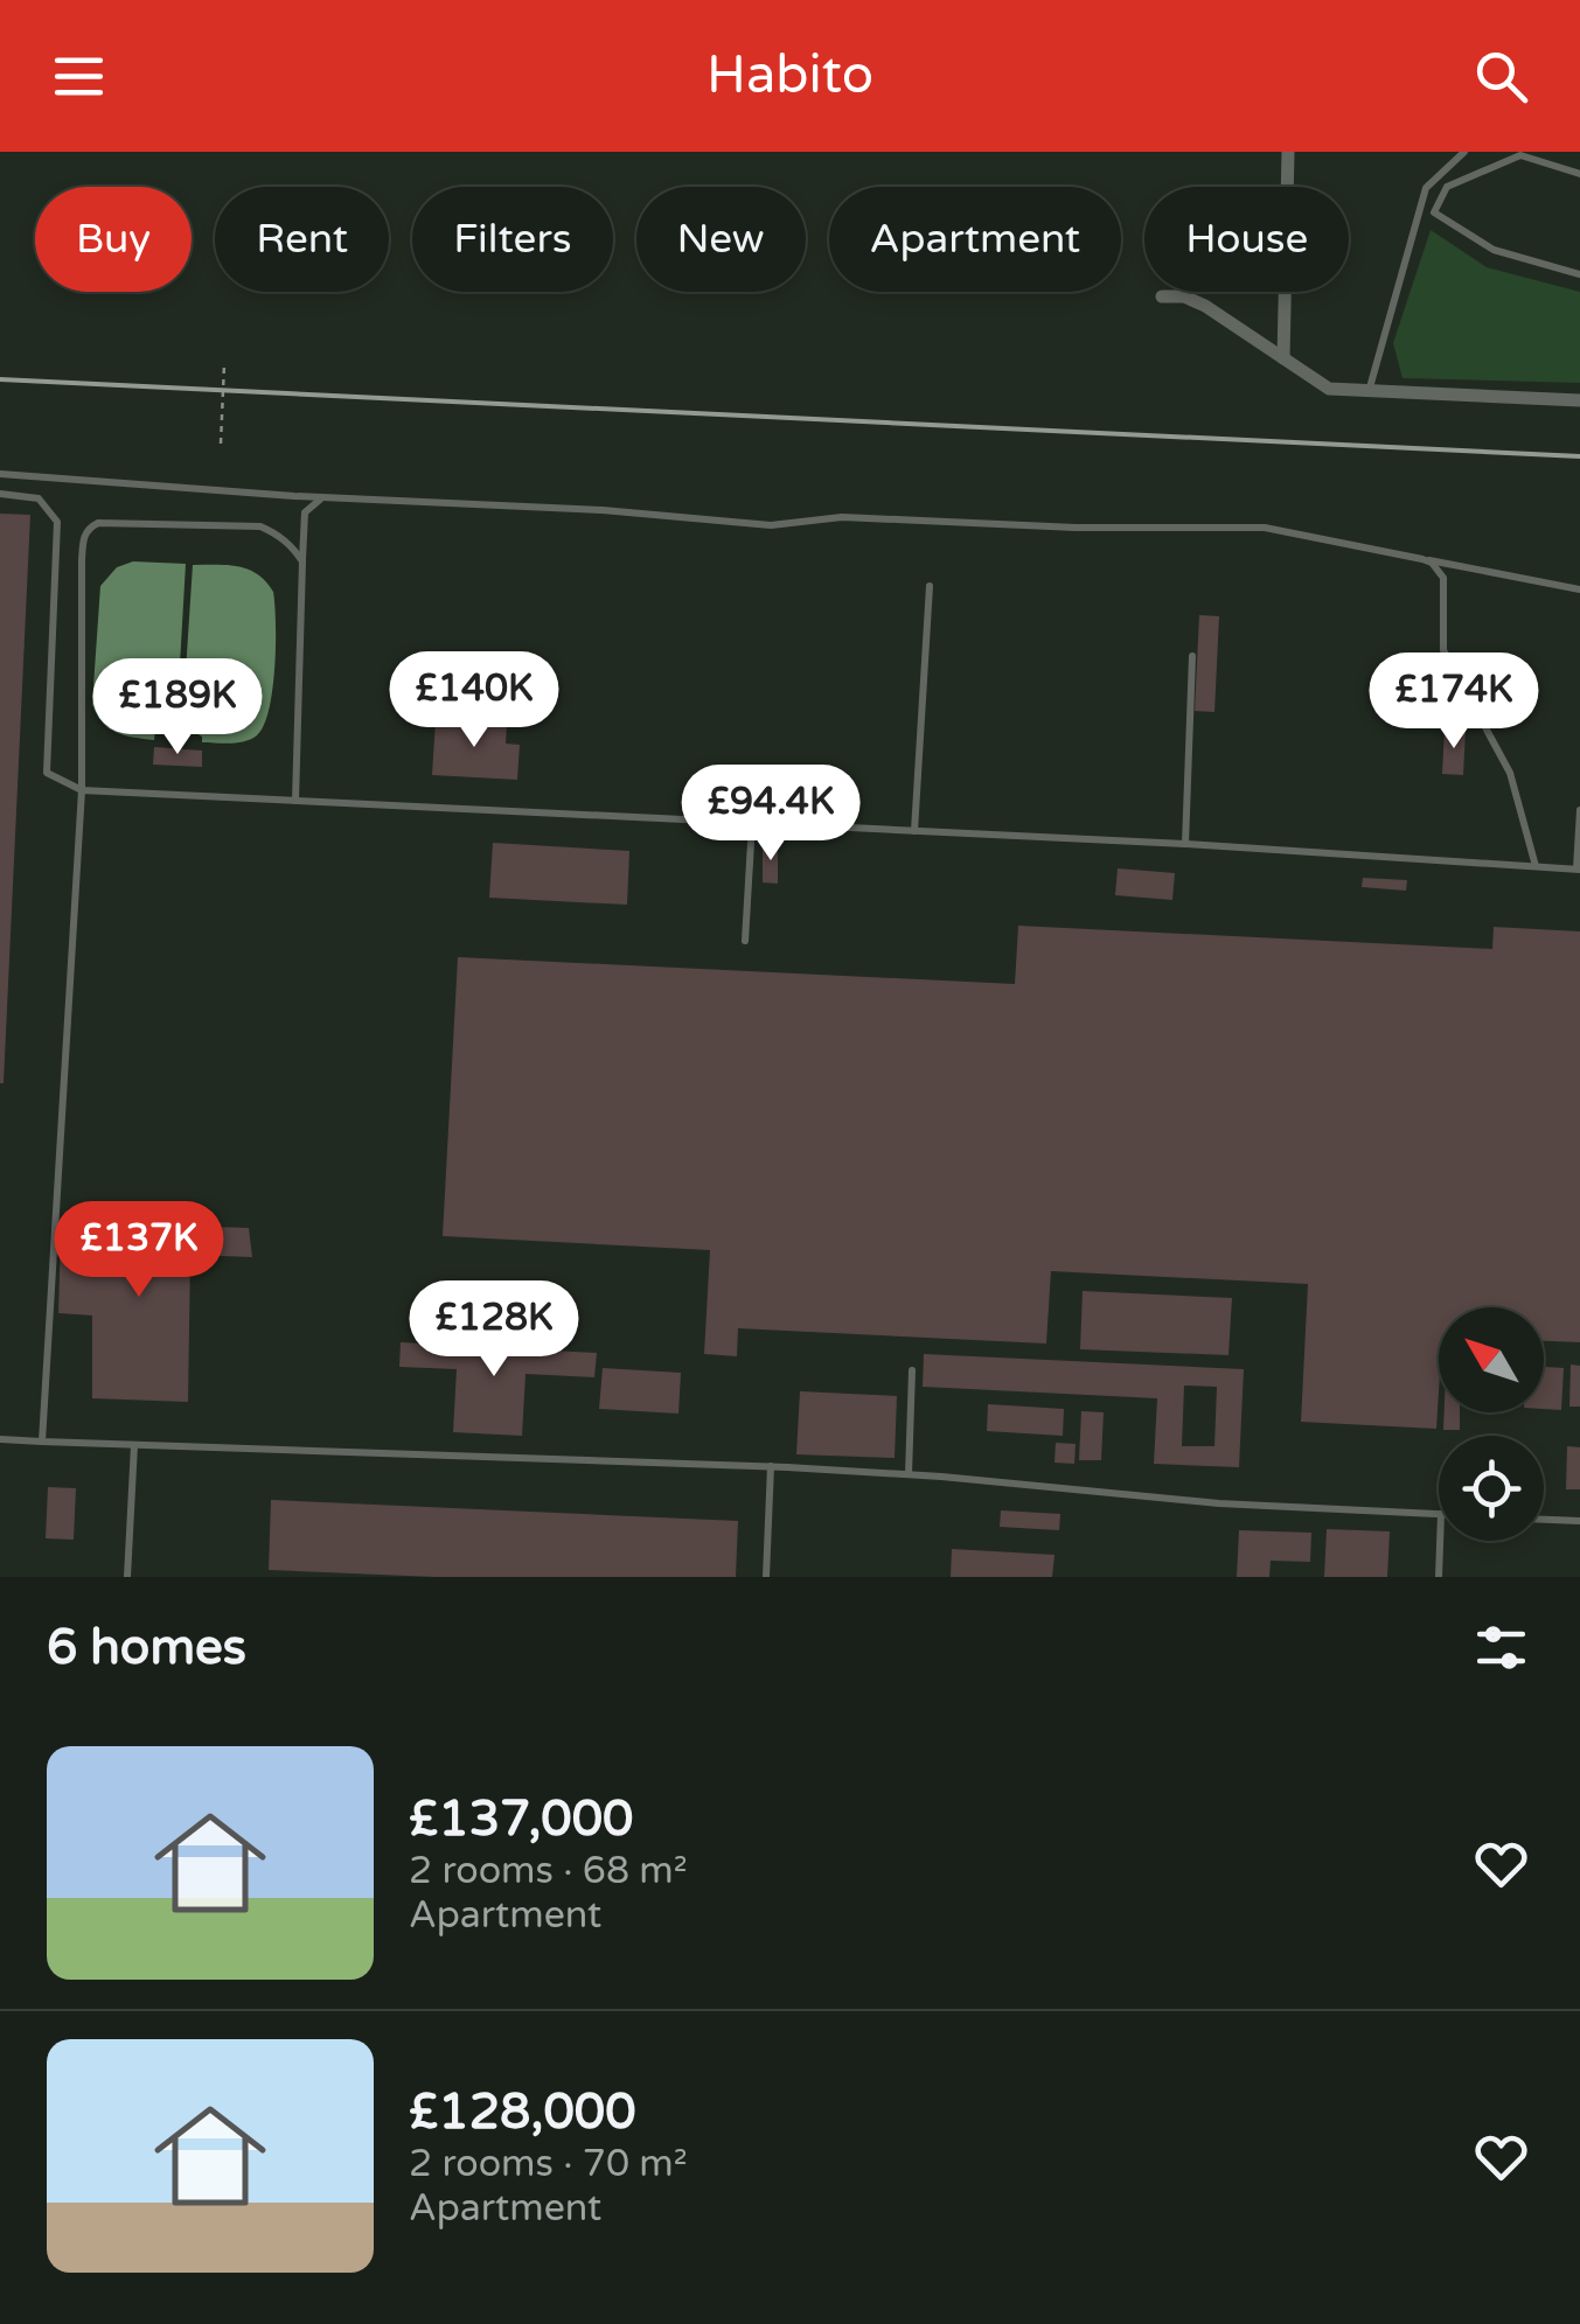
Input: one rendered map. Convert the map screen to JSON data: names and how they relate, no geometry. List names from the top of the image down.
{
  "north": "top left",
  "page": {
    "header": "Habito",
    "chip": [
      "Buy",
      "Rent",
      "Filters",
      "New",
      "Apartment",
      "House"
    ],
    "price": [
      "£140K",
      "£174K",
      "£189K",
      "£94.4K",
      "£137K",
      "£128K"
    ],
    "heading": "6 homes",
    "list": [
      {
        "name": "£137,000",
        "note": "2 rooms · 68 m² · Apartment"
      },
      {
        "name": "£128,000",
        "note": "2 rooms · 70 m² · Apartment"
      }
    ]
  }
}
